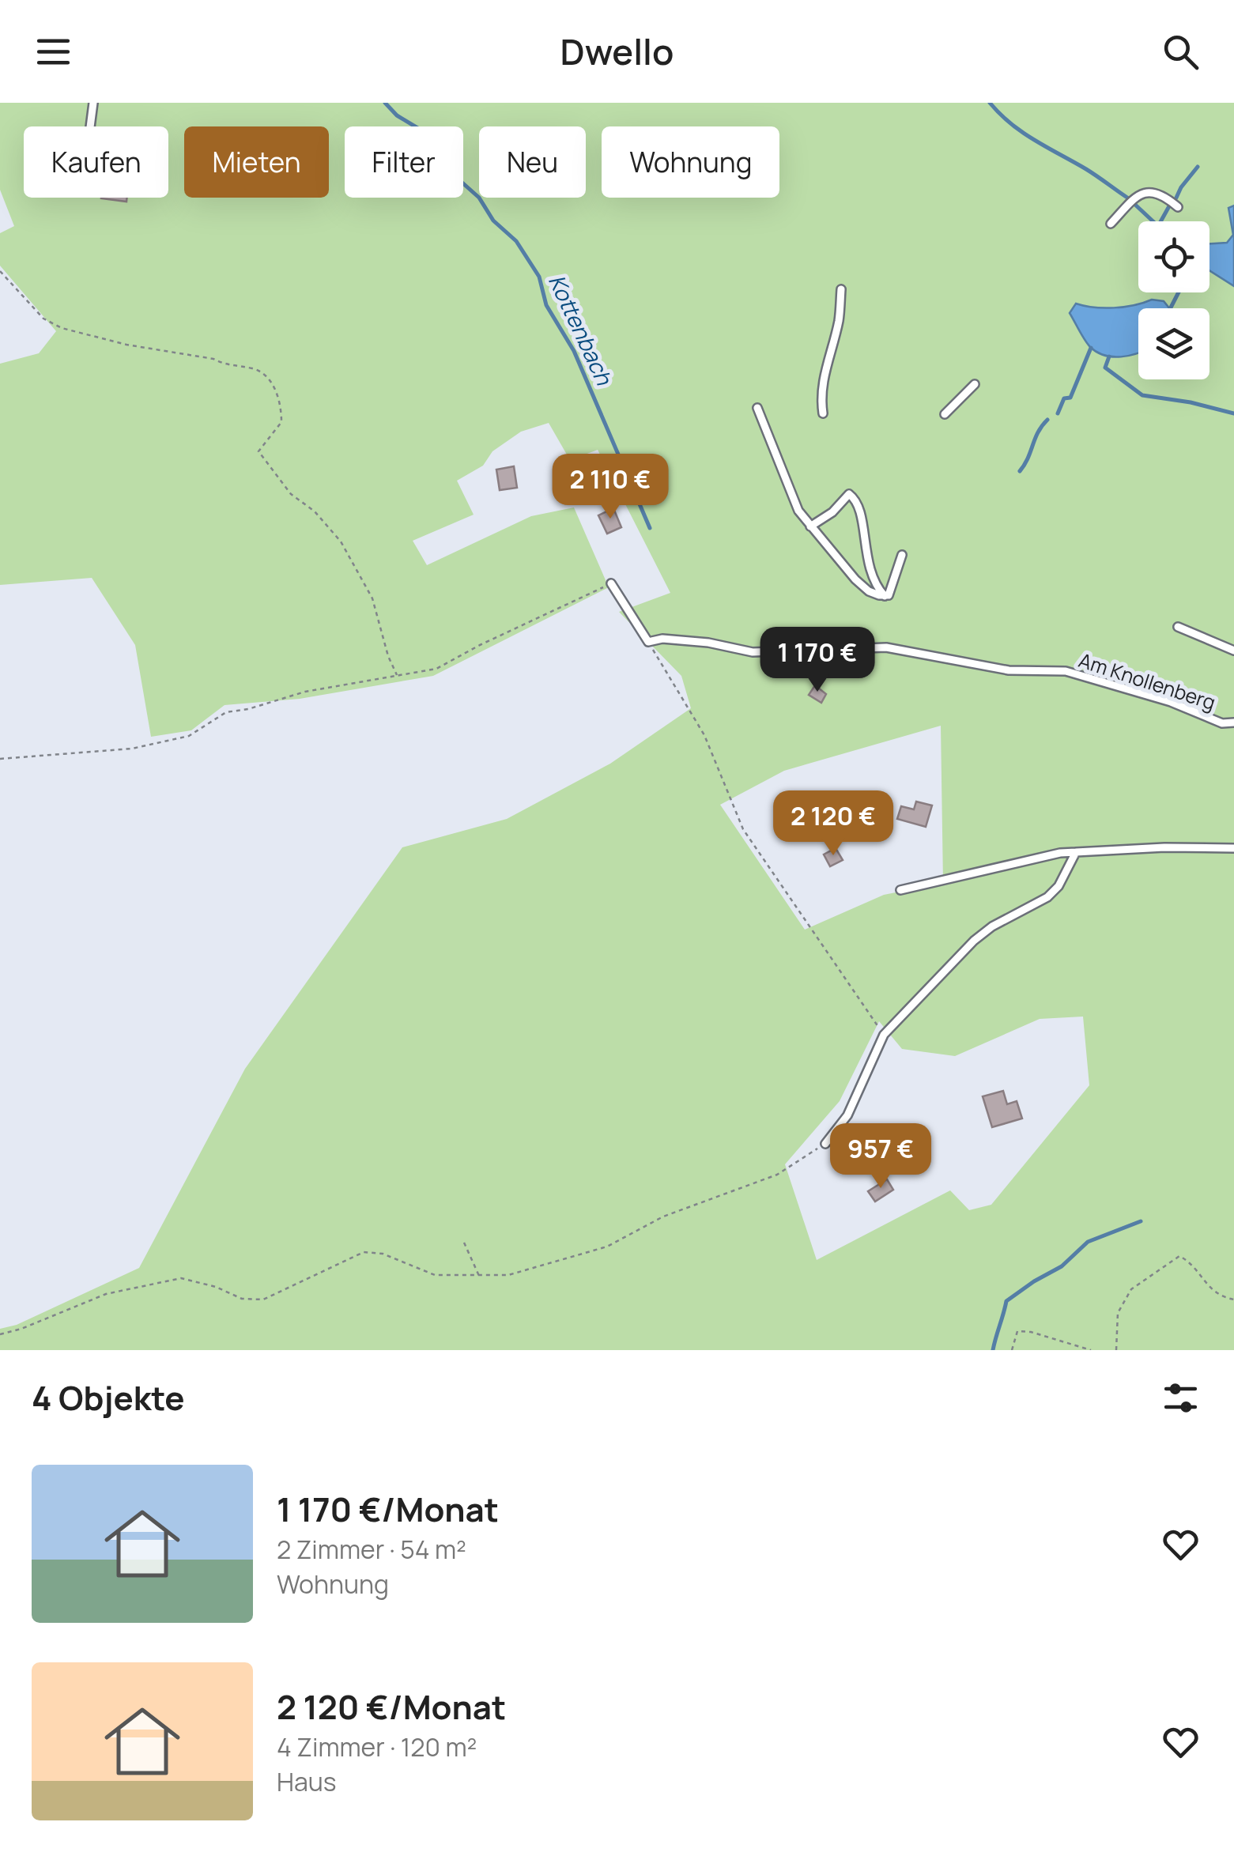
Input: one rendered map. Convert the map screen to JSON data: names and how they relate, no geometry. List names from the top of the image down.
{
  "streets": {
    "lane": ["Am Knollenberg"]
  },
  "water": ["Kottenbach"],
  "page": {
    "header": "Dwello",
    "chip": [
      "Kaufen",
      "Mieten",
      "Filter",
      "Neu",
      "Wohnung"
    ],
    "price": [
      "2 110 €",
      "1 170 €",
      "2 120 €",
      "957 €"
    ],
    "heading": "4 Objekte",
    "list": [
      {
        "name": "1 170 €/Monat",
        "note": "2 Zimmer · 54 m² · Wohnung"
      },
      {
        "name": "2 120 €/Monat",
        "note": "4 Zimmer · 120 m² · Haus"
      }
    ]
  }
}
